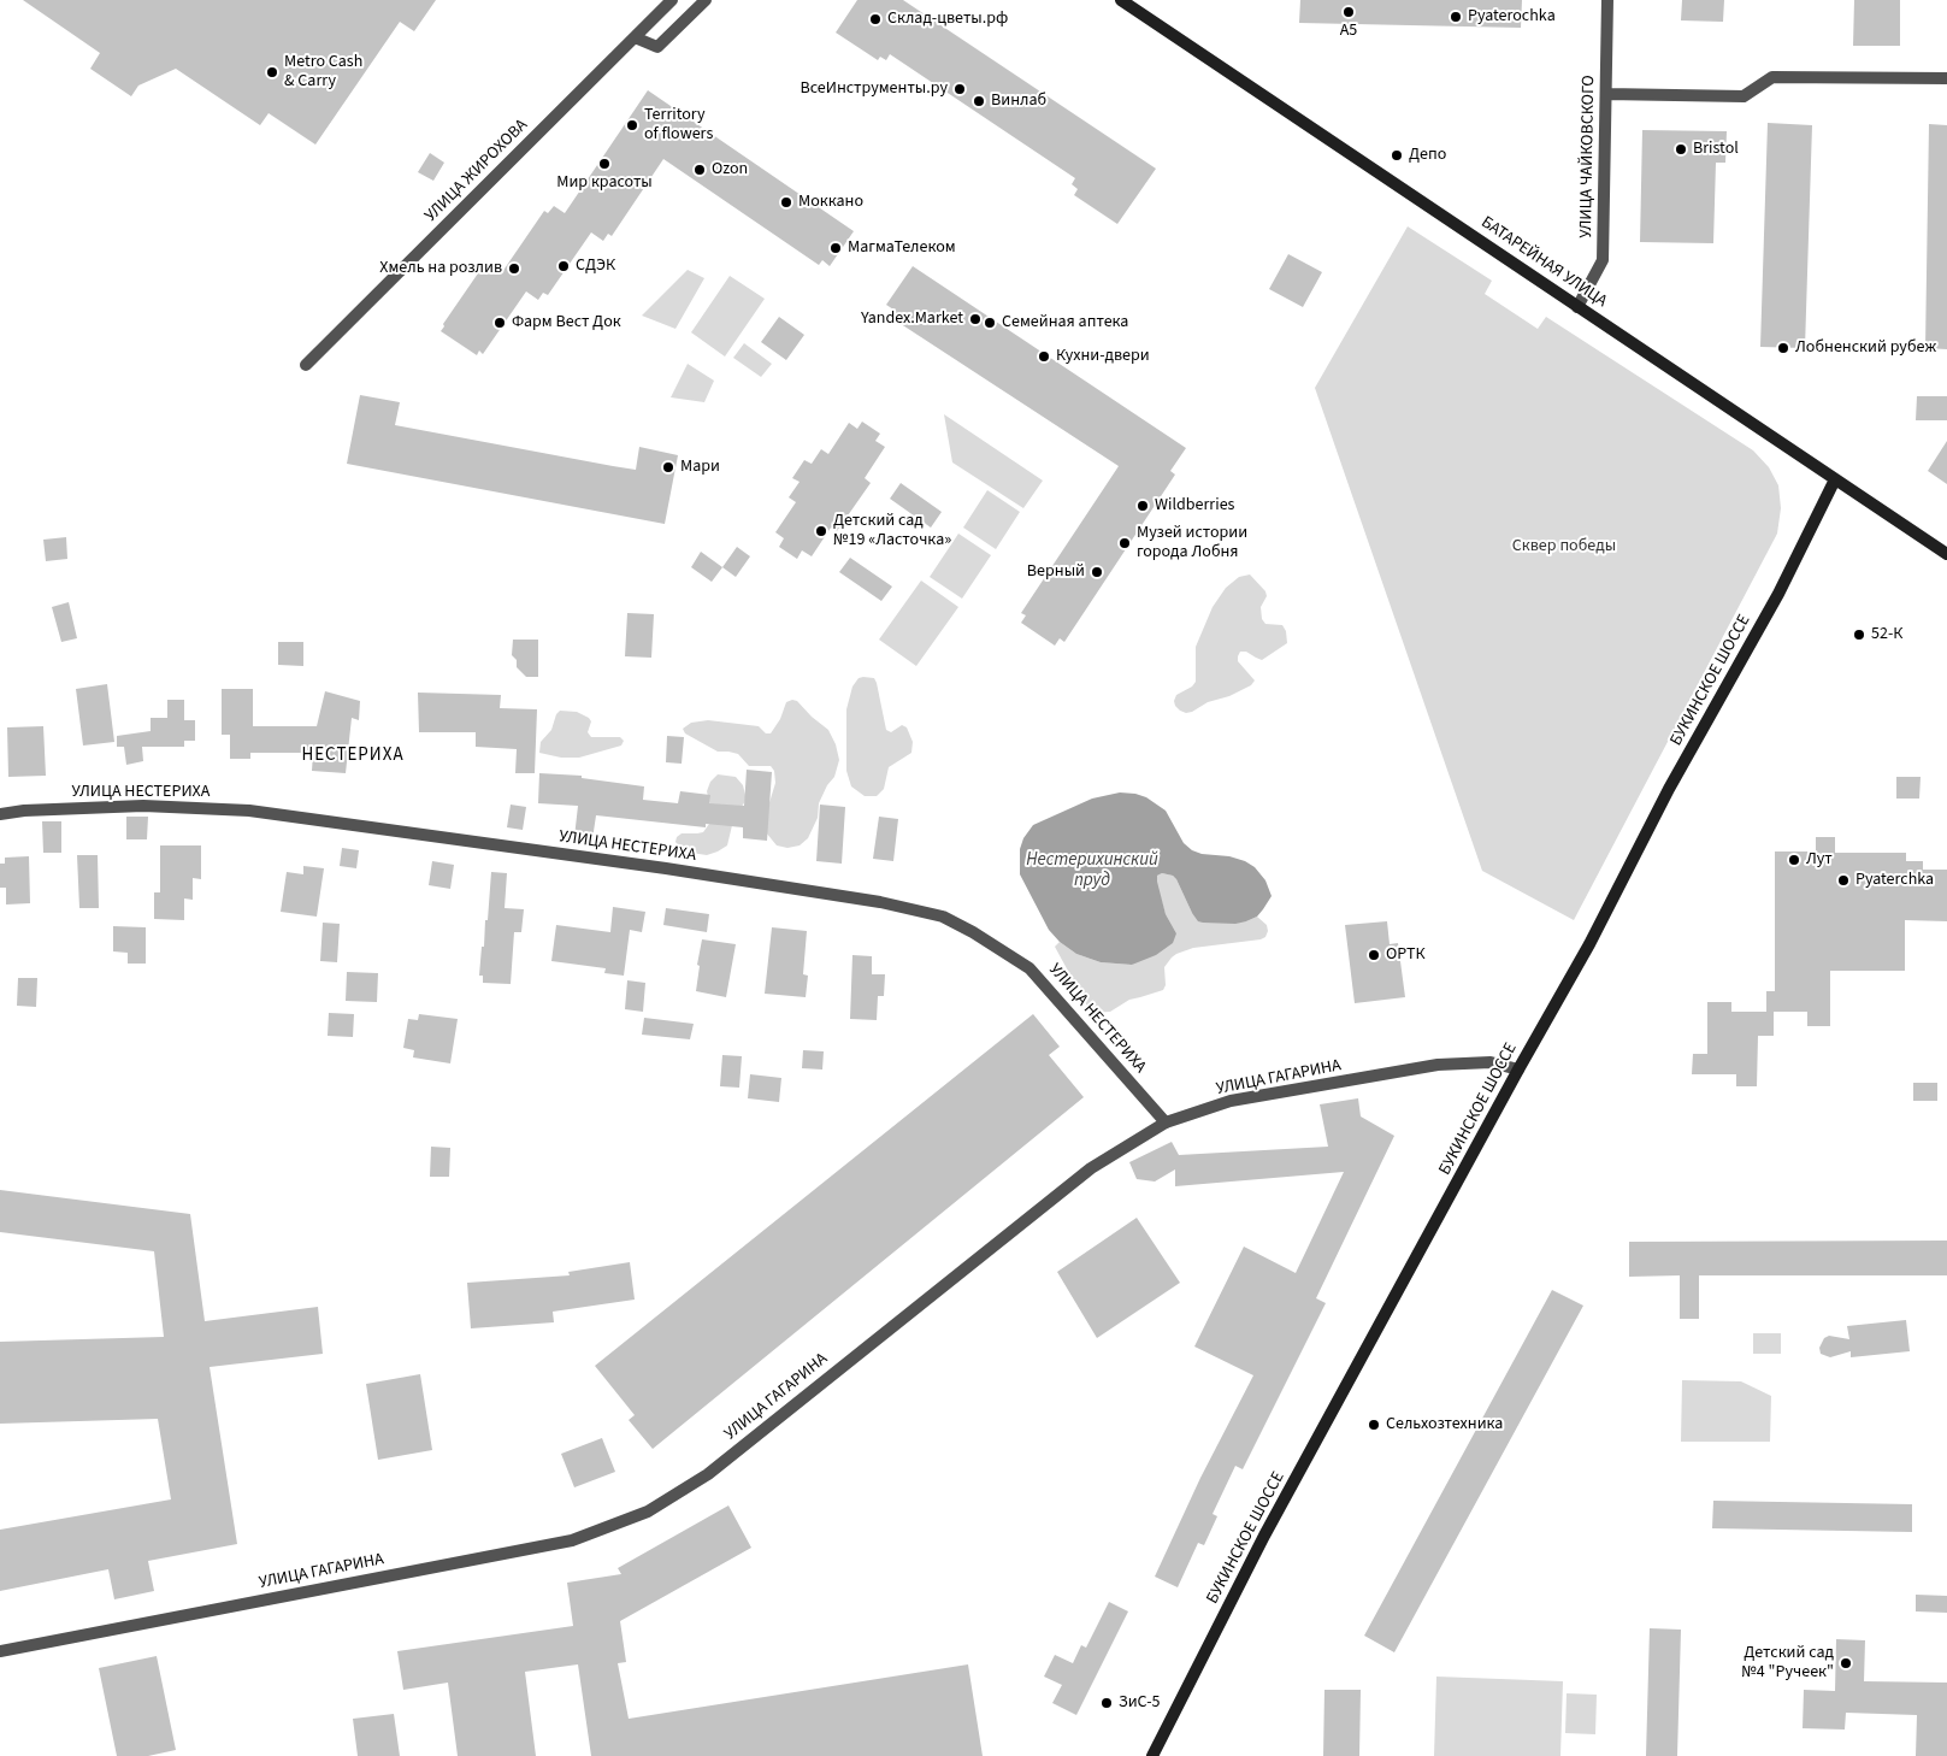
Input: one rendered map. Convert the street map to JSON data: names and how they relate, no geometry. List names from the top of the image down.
{
  "streets": {
    "main road": ["БАТАРЕЙНАЯ УЛИЦА", "БУКИНСКОЕ ШОССЕ"],
    "street": [
      "УЛИЦА ЧАЙКОВСКОГО",
      "УЛИЦА ЖИРОХОВА",
      "УЛИЦА НЕСТЕРИХА",
      "УЛИЦА ГАГАРИНА"
    ]
  },
  "crossings": [
    ["УЛИЦА ЧАЙКОВСКОГО", "БАТАРЕЙНАЯ УЛИЦА"],
    ["БАТАРЕЙНАЯ УЛИЦА", "БУКИНСКОЕ ШОССЕ"],
    ["БУКИНСКОЕ ШОССЕ", "УЛИЦА ГАГАРИНА"],
    ["УЛИЦА НЕСТЕРИХА", "УЛИЦА ГАГАРИНА"]
  ],
  "districts": ["НЕСТЕРИХА"],
  "water": ["Нестерихинский пруд"],
  "parks": ["Сквер победы"],
  "places": [
    "А5",
    "Pyaterochka",
    "Склад-цветы.рф",
    "Metro Cash & Carry",
    "ВсеИнструменты.ру",
    "Винлаб",
    "Territory of flowers",
    "Bristol",
    "Депо",
    "Мир красоты",
    "Ozon",
    "Моккано",
    "МагмаТелеком",
    "СДЭК",
    "Хмель на розлив",
    "Yandex.Market",
    "Фарм Вест Док",
    "Семейная аптека",
    "Лобненский рубеж",
    "Кухни-двери",
    "Мари",
    "Wildberries",
    "Детский сад №19 «Ласточка»",
    "Музей истории города Лобня",
    "Верный",
    "52-К",
    "Лут",
    "Pyaterchka",
    "ОРТК",
    "Сельхозтехника",
    "Детский сад №4 \"Ручеек\"",
    "ЗиС-5"
  ]
}
